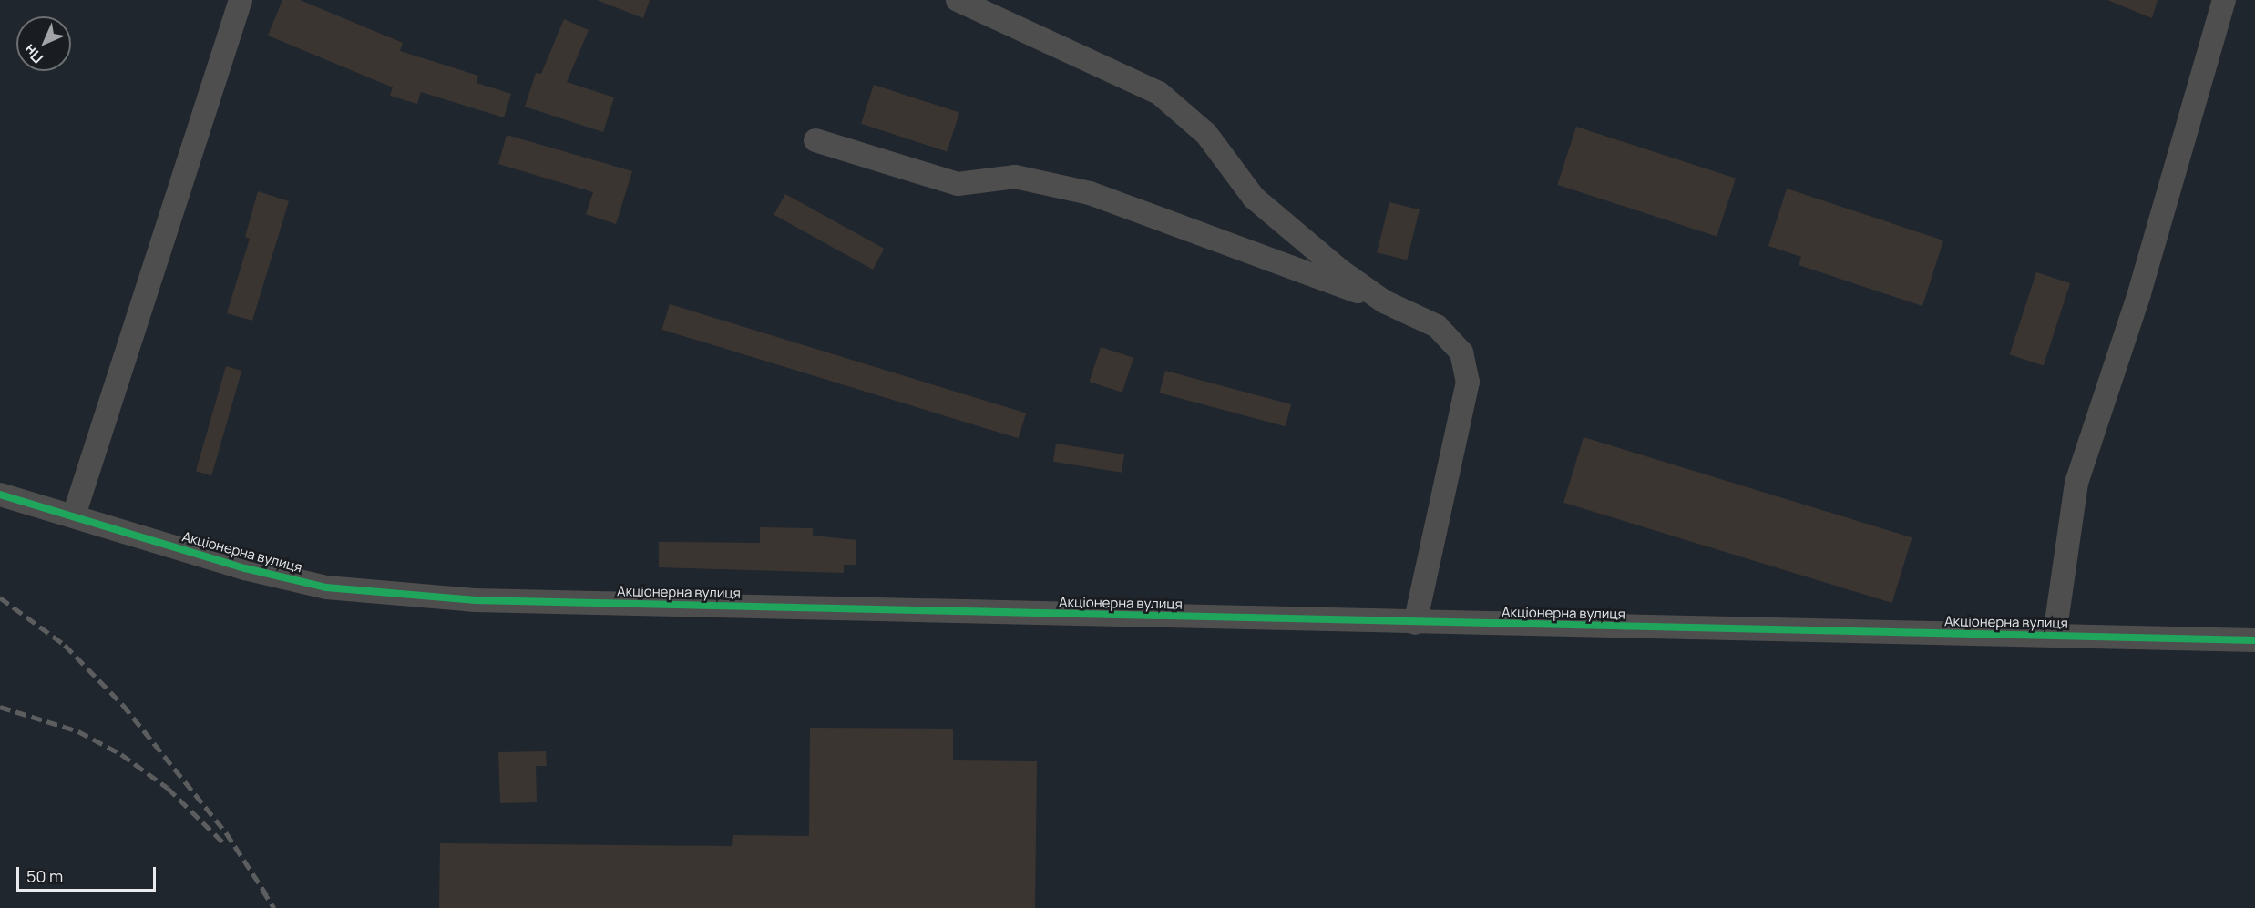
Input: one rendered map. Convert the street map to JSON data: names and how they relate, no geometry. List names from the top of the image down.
{
  "streets": {
    "street": ["Акціонерна вулиця"]
  },
  "scale_bar": "50 m",
  "north": "bottom left"
}
